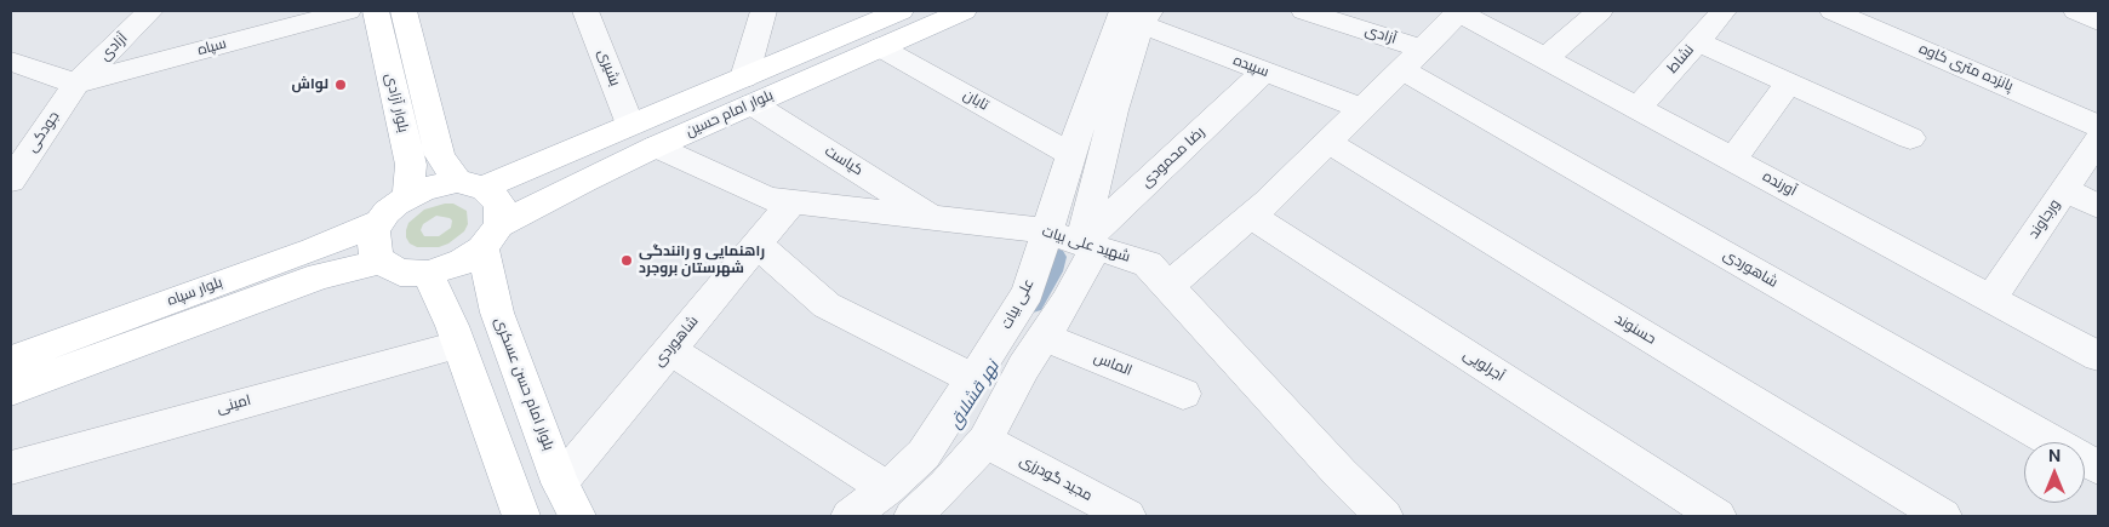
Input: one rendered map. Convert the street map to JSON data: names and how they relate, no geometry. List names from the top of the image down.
{
  "streets": {
    "main road": [
      "بلوار آزادی",
      "بلوار امام حسین",
      "بلوار سپاه",
      "بلوار امام حسن عسکری"
    ],
    "street": [
      "آزادی",
      "سپاه",
      "نشاط",
      "سپیده",
      "بشیری",
      "پانزده متری کاوه",
      "تابان",
      "جودکی",
      "رضا محمودی",
      "کیاست",
      "آورنده",
      "ورجاوند",
      "شهید علی بیات",
      "شاهوردی",
      "علی بیات",
      "حسنوند",
      "الماس",
      "آجرلویی",
      "امینی",
      "مجید گودرزی"
    ]
  },
  "crossings": [
    ["آزادی", "سپاه"],
    ["آزادی", "جودکی"],
    ["آزادی", "شاهوردی"],
    ["سپاه", "جودکی"],
    ["نشاط", "آورنده"],
    ["سپیده", "رضا محمودی"],
    ["سپیده", "علی بیات"],
    ["بشیری", "بلوار امام حسین"],
    ["تابان", "بلوار امام حسین"],
    ["تابان", "علی بیات"],
    ["بلوار آزادی", "بلوار امام حسین"],
    ["بلوار آزادی", "بلوار سپاه"],
    ["بلوار آزادی", "بلوار امام حسن عسکری"],
    ["بلوار امام حسین", "کیاست"],
    ["بلوار امام حسین", "شهید علی بیات"],
    ["بلوار امام حسین", "بلوار سپاه"],
    ["بلوار امام حسین", "بلوار امام حسن عسکری"],
    ["رضا محمودی", "شهید علی بیات"],
    ["رضا محمودی", "علی بیات"],
    ["کیاست", "شهید علی بیات"],
    ["آورنده", "ورجاوند"],
    ["شهید علی بیات", "شاهوردی"],
    ["شهید علی بیات", "علی بیات"],
    ["شاهوردی", "بلوار امام حسن عسکری"],
    ["بلوار سپاه", "بلوار امام حسن عسکری"]
  ],
  "water": ["نهر قشلاق"],
  "places": ["لواش", "راهنمایی و رانندگی شهرستان بروجرد"],
  "north": "top"
}
